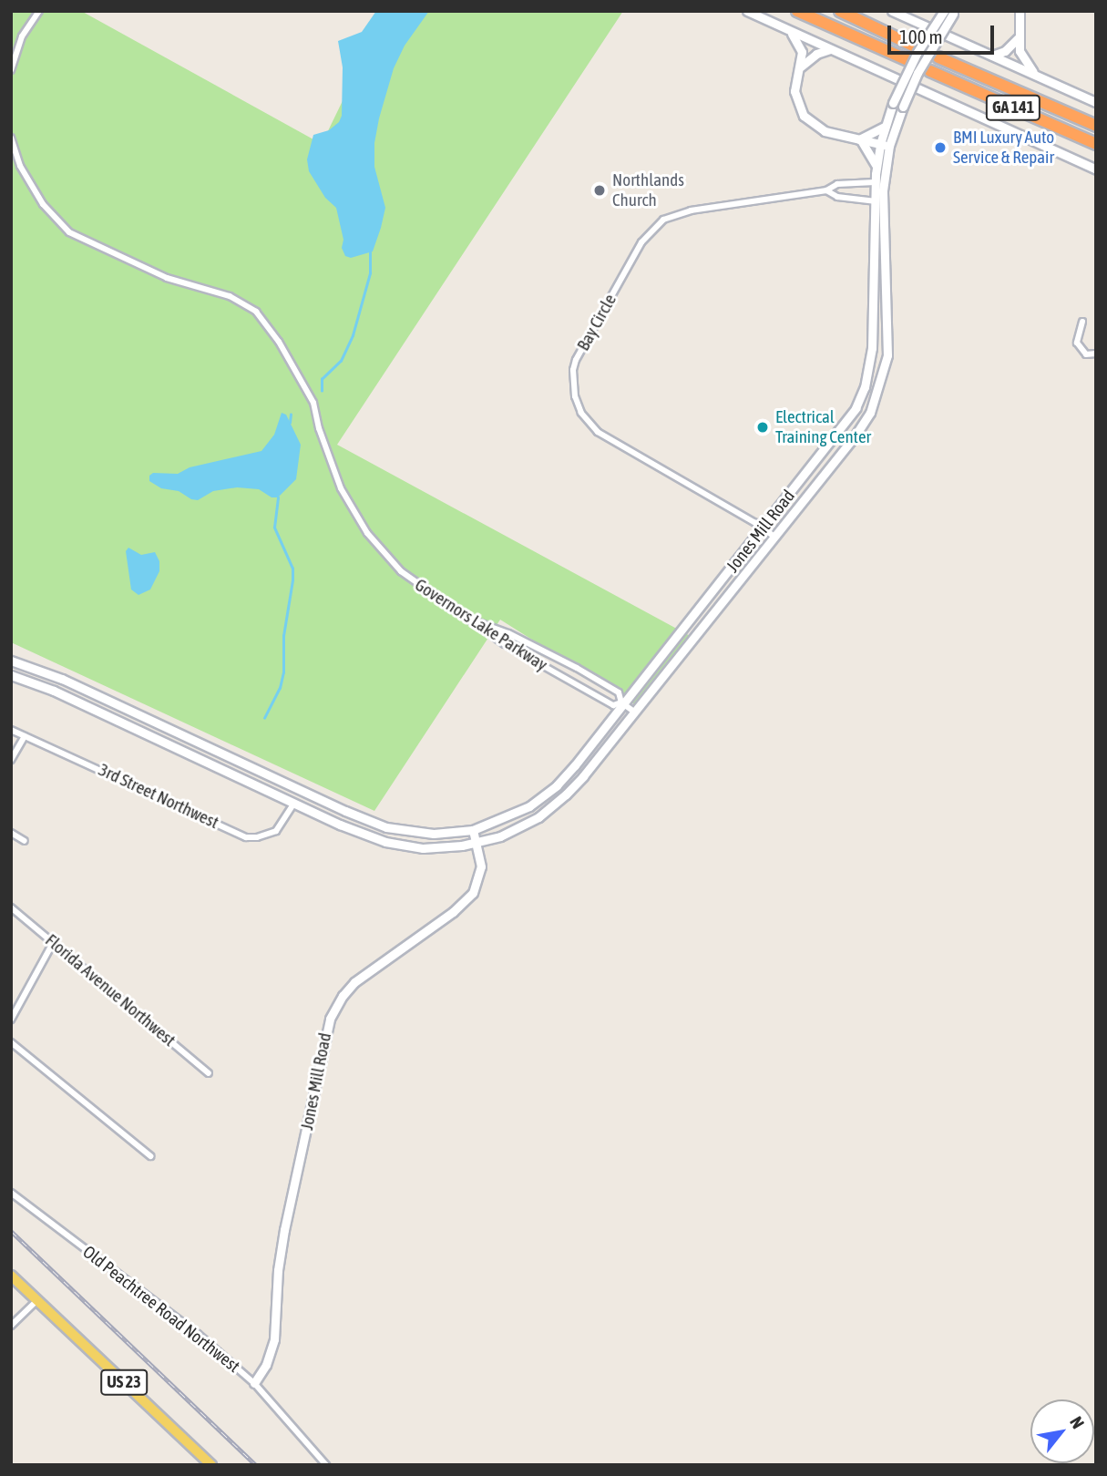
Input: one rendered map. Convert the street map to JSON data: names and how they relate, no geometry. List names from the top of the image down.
{
  "streets": {
    "highway": ["GA 141"],
    "main road": ["US 23"],
    "street": [
      "Bay Circle",
      "Jones Mill Road",
      "Governors Lake Parkway",
      "3rd Street Northwest",
      "Florida Avenue Northwest",
      "Old Peachtree Road Northwest"
    ]
  },
  "crossings": [
    ["Bay Circle", "Jones Mill Road"],
    ["Jones Mill Road", "Governors Lake Parkway"],
    ["Jones Mill Road", "3rd Street Northwest"],
    ["Jones Mill Road", "Old Peachtree Road Northwest"]
  ],
  "places": ["BMI Luxury Auto Service & Repair", "Northlands Church", "Electrical Training Center"],
  "scale_bar": "100 m",
  "north": "top right"
}
